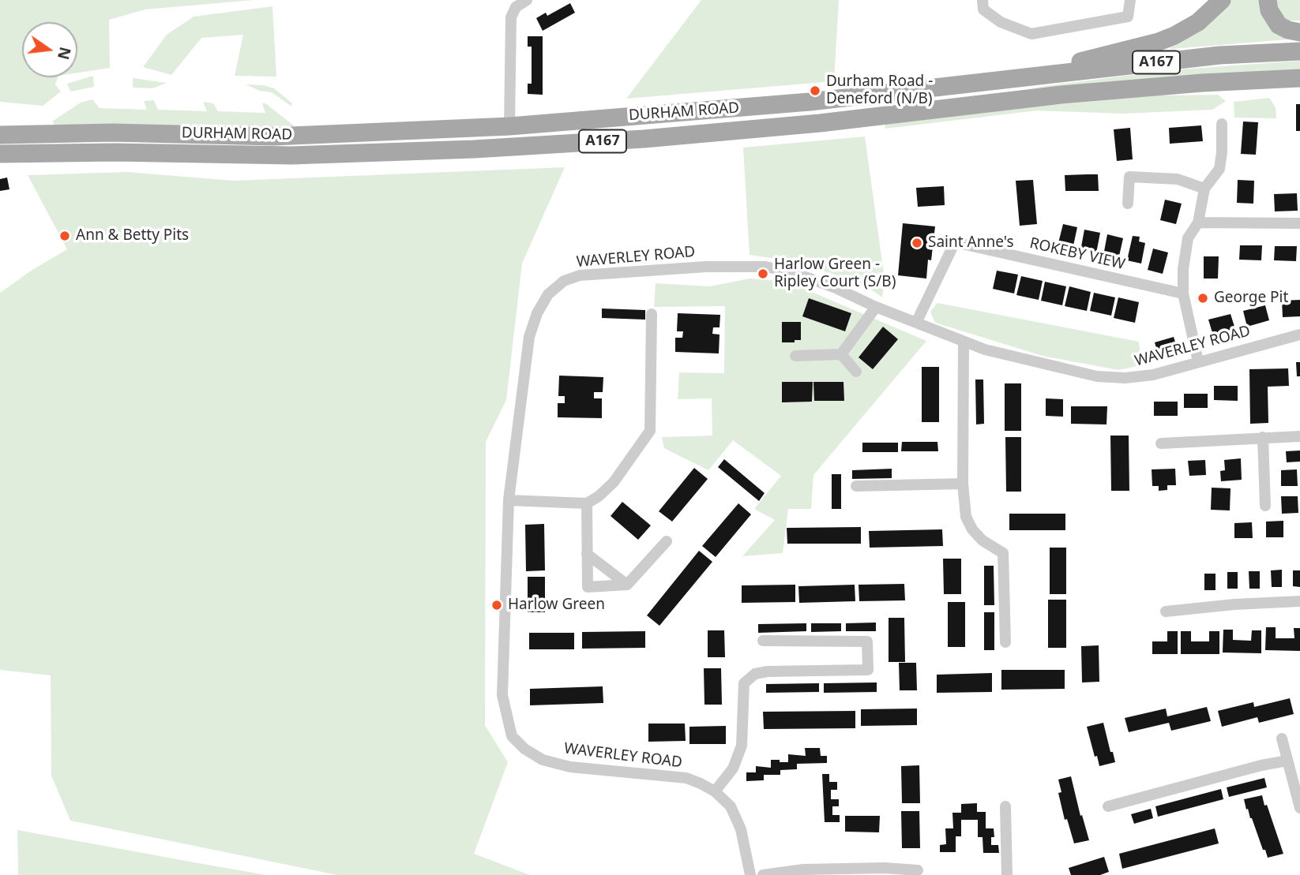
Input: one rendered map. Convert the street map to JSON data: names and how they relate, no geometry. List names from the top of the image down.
{
  "streets": {
    "main road": ["A167", "DURHAM ROAD"],
    "street": ["ROKEBY VIEW", "WAVERLEY ROAD"]
  },
  "crossings": [
    ["ROKEBY VIEW", "WAVERLEY ROAD"]
  ],
  "places": [
    "Durham Road - Deneford (N/B)",
    "Ann & Betty Pits",
    "Saint Anne's",
    "Harlow Green - Ripley Court (S/B)",
    "George Pit",
    "Harlow Green"
  ],
  "north": "right"
}
